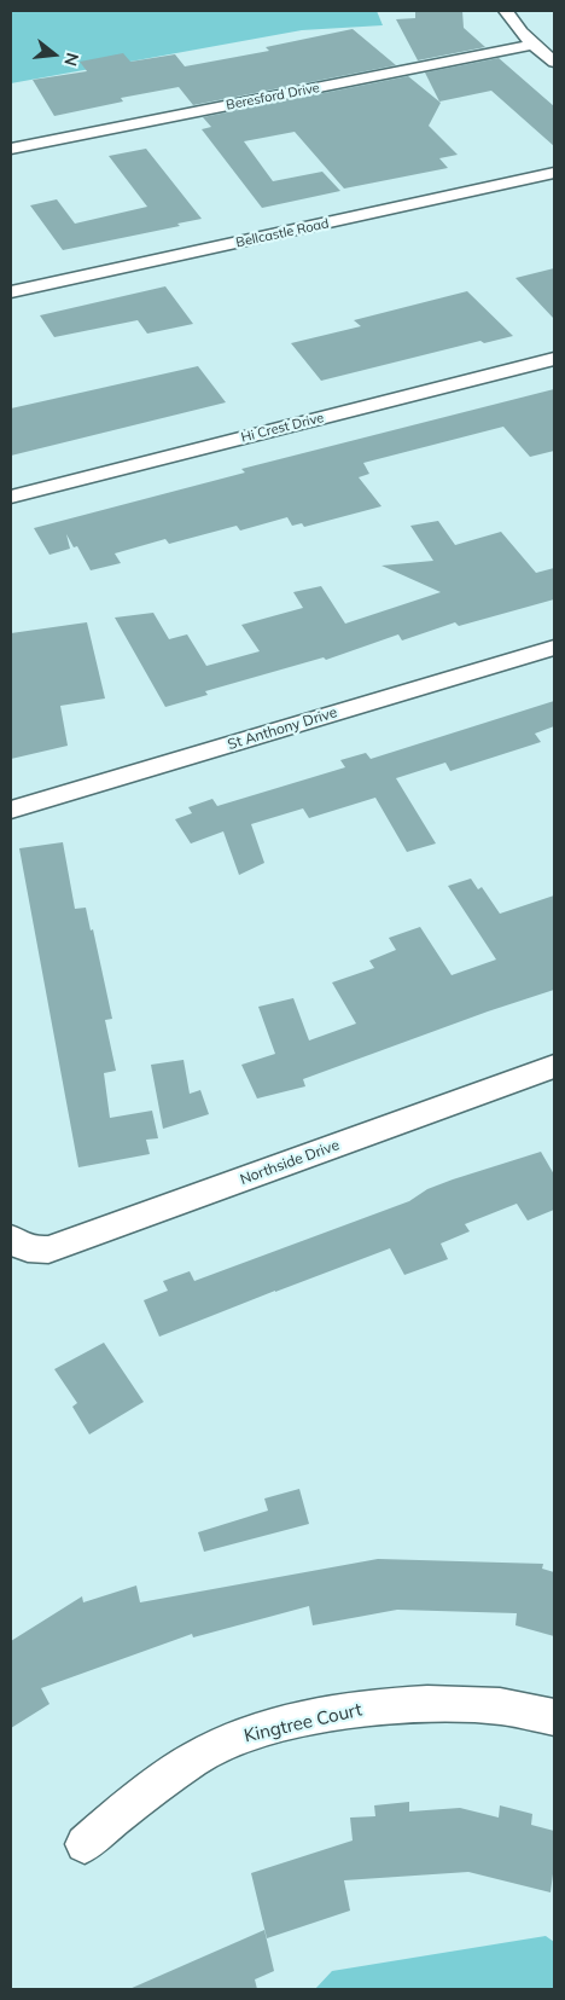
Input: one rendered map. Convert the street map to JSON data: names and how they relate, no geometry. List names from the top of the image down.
{
  "streets": {
    "street": [
      "Beresford Drive",
      "Bellcastle Road",
      "Hi Crest Drive",
      "St Anthony Drive",
      "Northside Drive",
      "Kingtree Court"
    ]
  },
  "north": "right"
}
